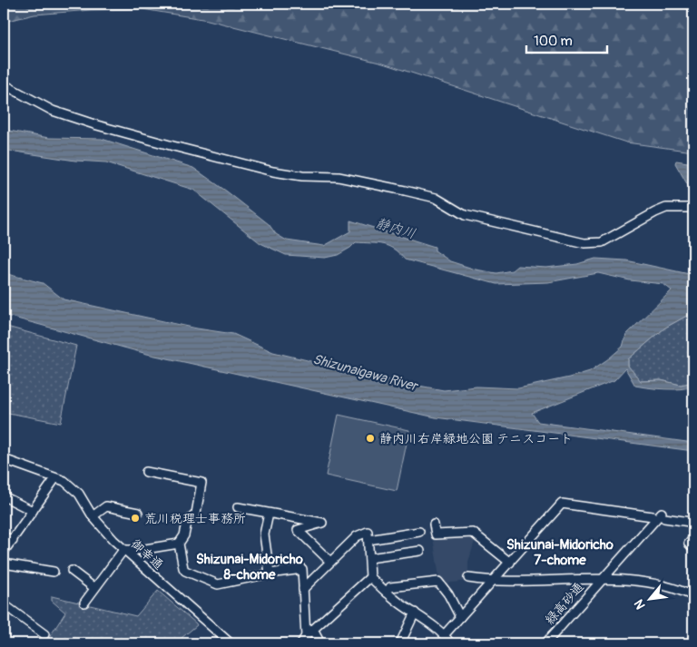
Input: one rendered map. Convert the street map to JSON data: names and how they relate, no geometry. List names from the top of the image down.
{
  "streets": {
    "street": ["御幸通", "緑高砂通"]
  },
  "districts": ["Shizunai-Midoricho 7-chome", "Shizunai-Midoricho 8-chome"],
  "water": ["静内川", "Shizunaigawa River"],
  "places": ["静内川右岸緑地公園 テニスコート", "荒川税理士事務所"],
  "scale_bar": "100 m",
  "north": "bottom left"
}
